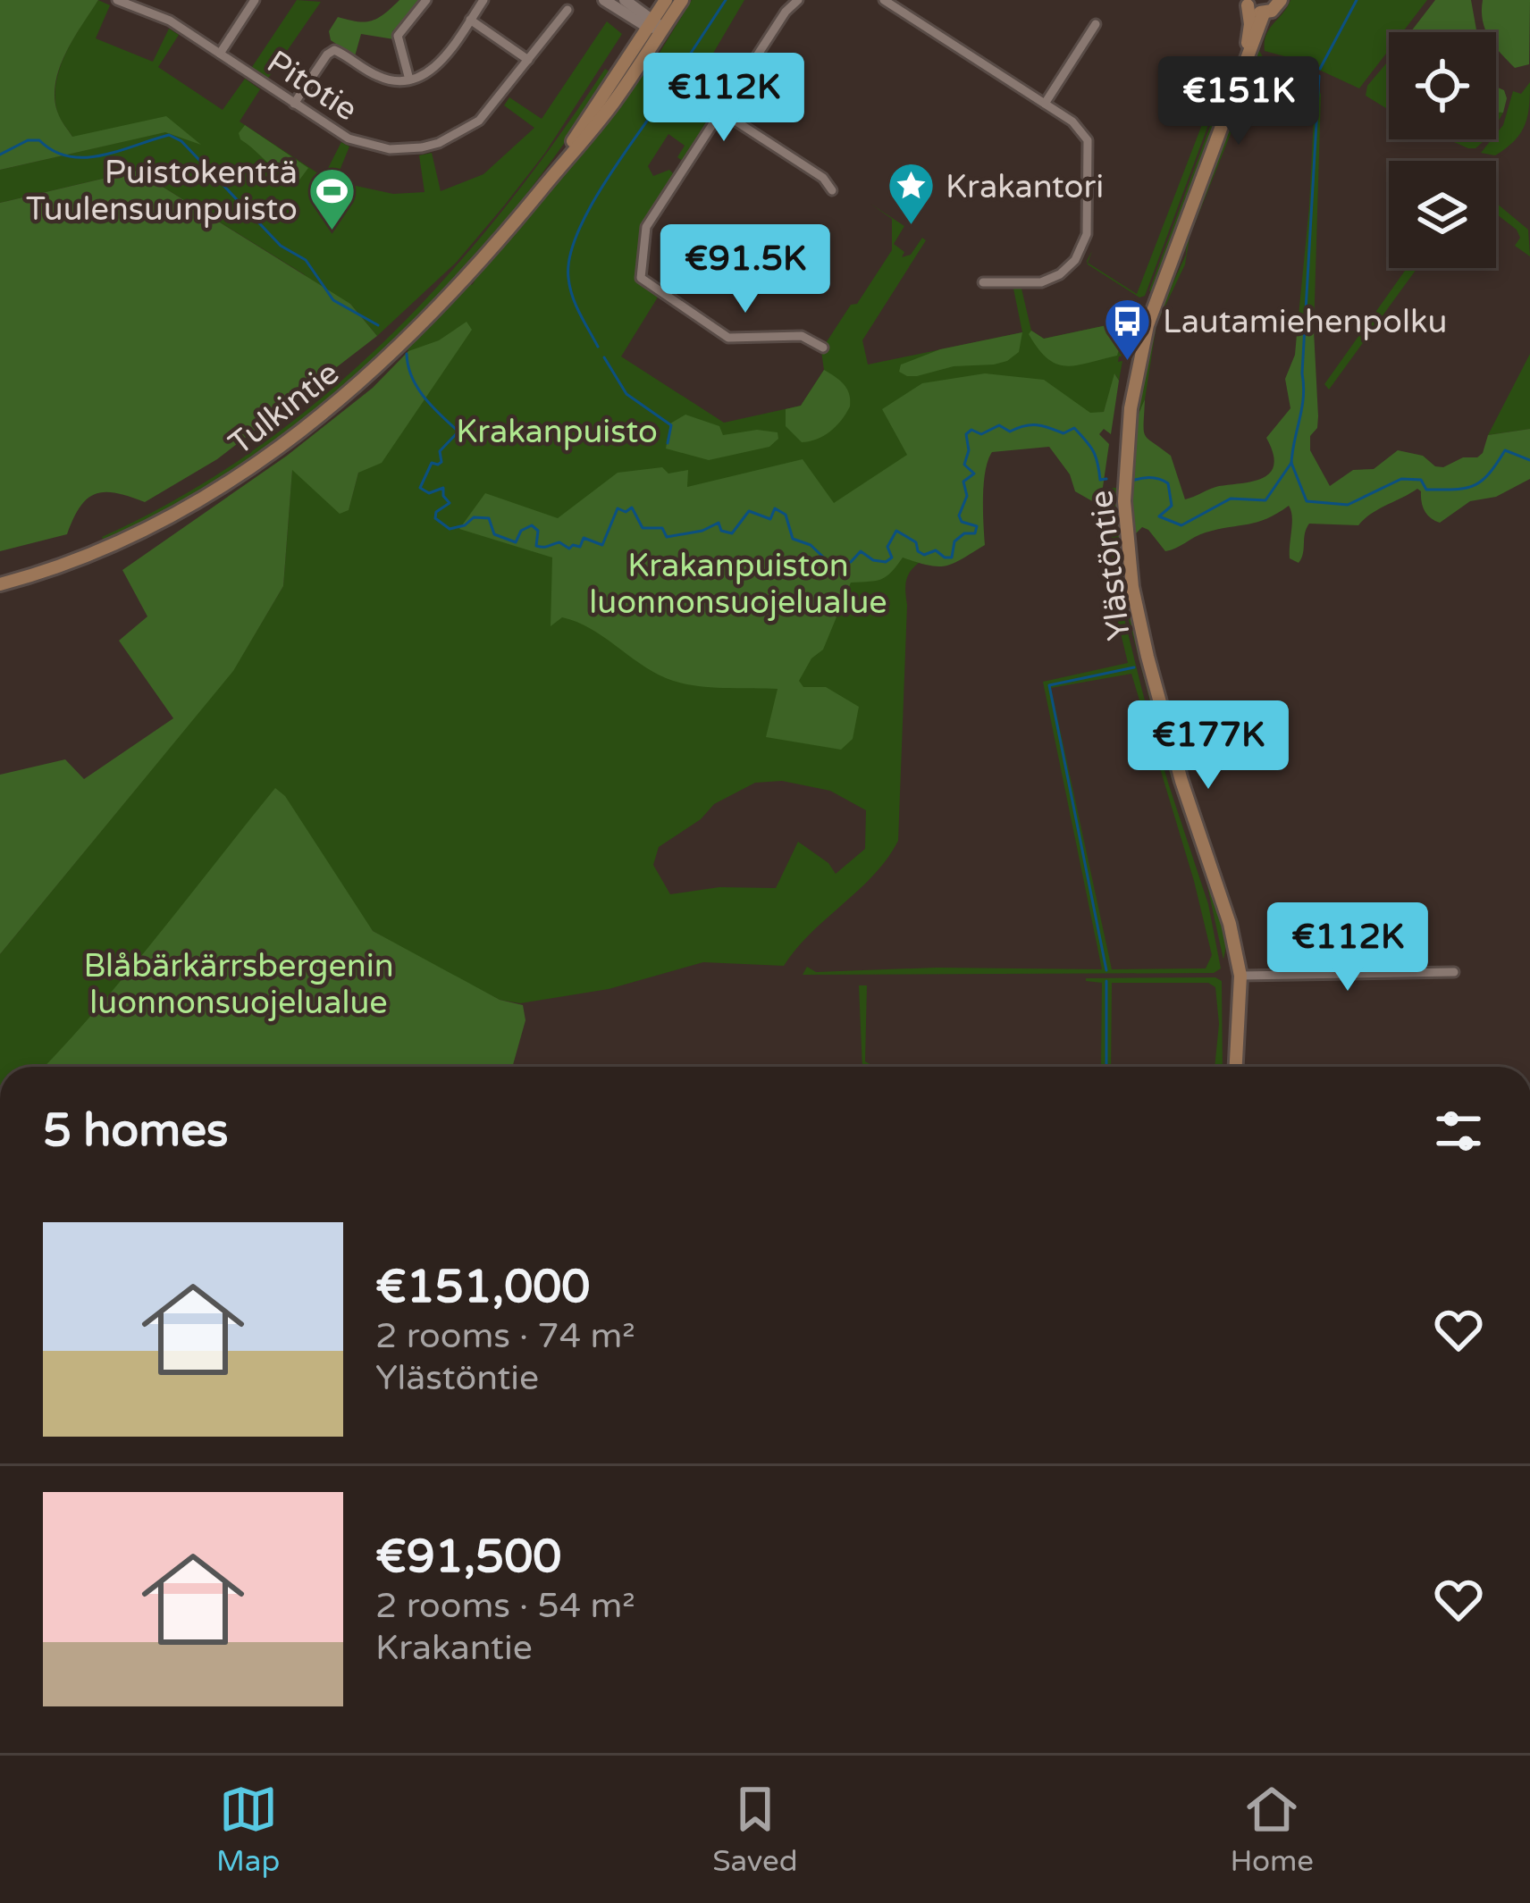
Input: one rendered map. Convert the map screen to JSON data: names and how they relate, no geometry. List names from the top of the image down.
{
  "streets": {
    "main road": ["Tulkintie", "Ylästöntie"],
    "street": ["Pitotie"]
  },
  "parks": ["Krakanpuisto", "Krakanpuiston luonnonsuojelualue", "Blåbärkärrsbergenin luonnonsuojelualue"],
  "places": {
    "place": ["Krakantori"],
    "sports": ["Puistokenttä Tuulensuunpuisto"],
    "bus stop": ["Lautamiehenpolku"]
  },
  "page": {
    "price": [
      "€112K",
      "€151K",
      "€91.5K",
      "€177K",
      "€112K"
    ],
    "heading": "5 homes",
    "list": [
      {
        "name": "€151,000",
        "note": "2 rooms · 74 m² · Ylästöntie"
      },
      {
        "name": "€91,500",
        "note": "2 rooms · 54 m² · Krakantie"
      }
    ],
    "tabs": ["Map", "Saved", "Home"]
  }
}
